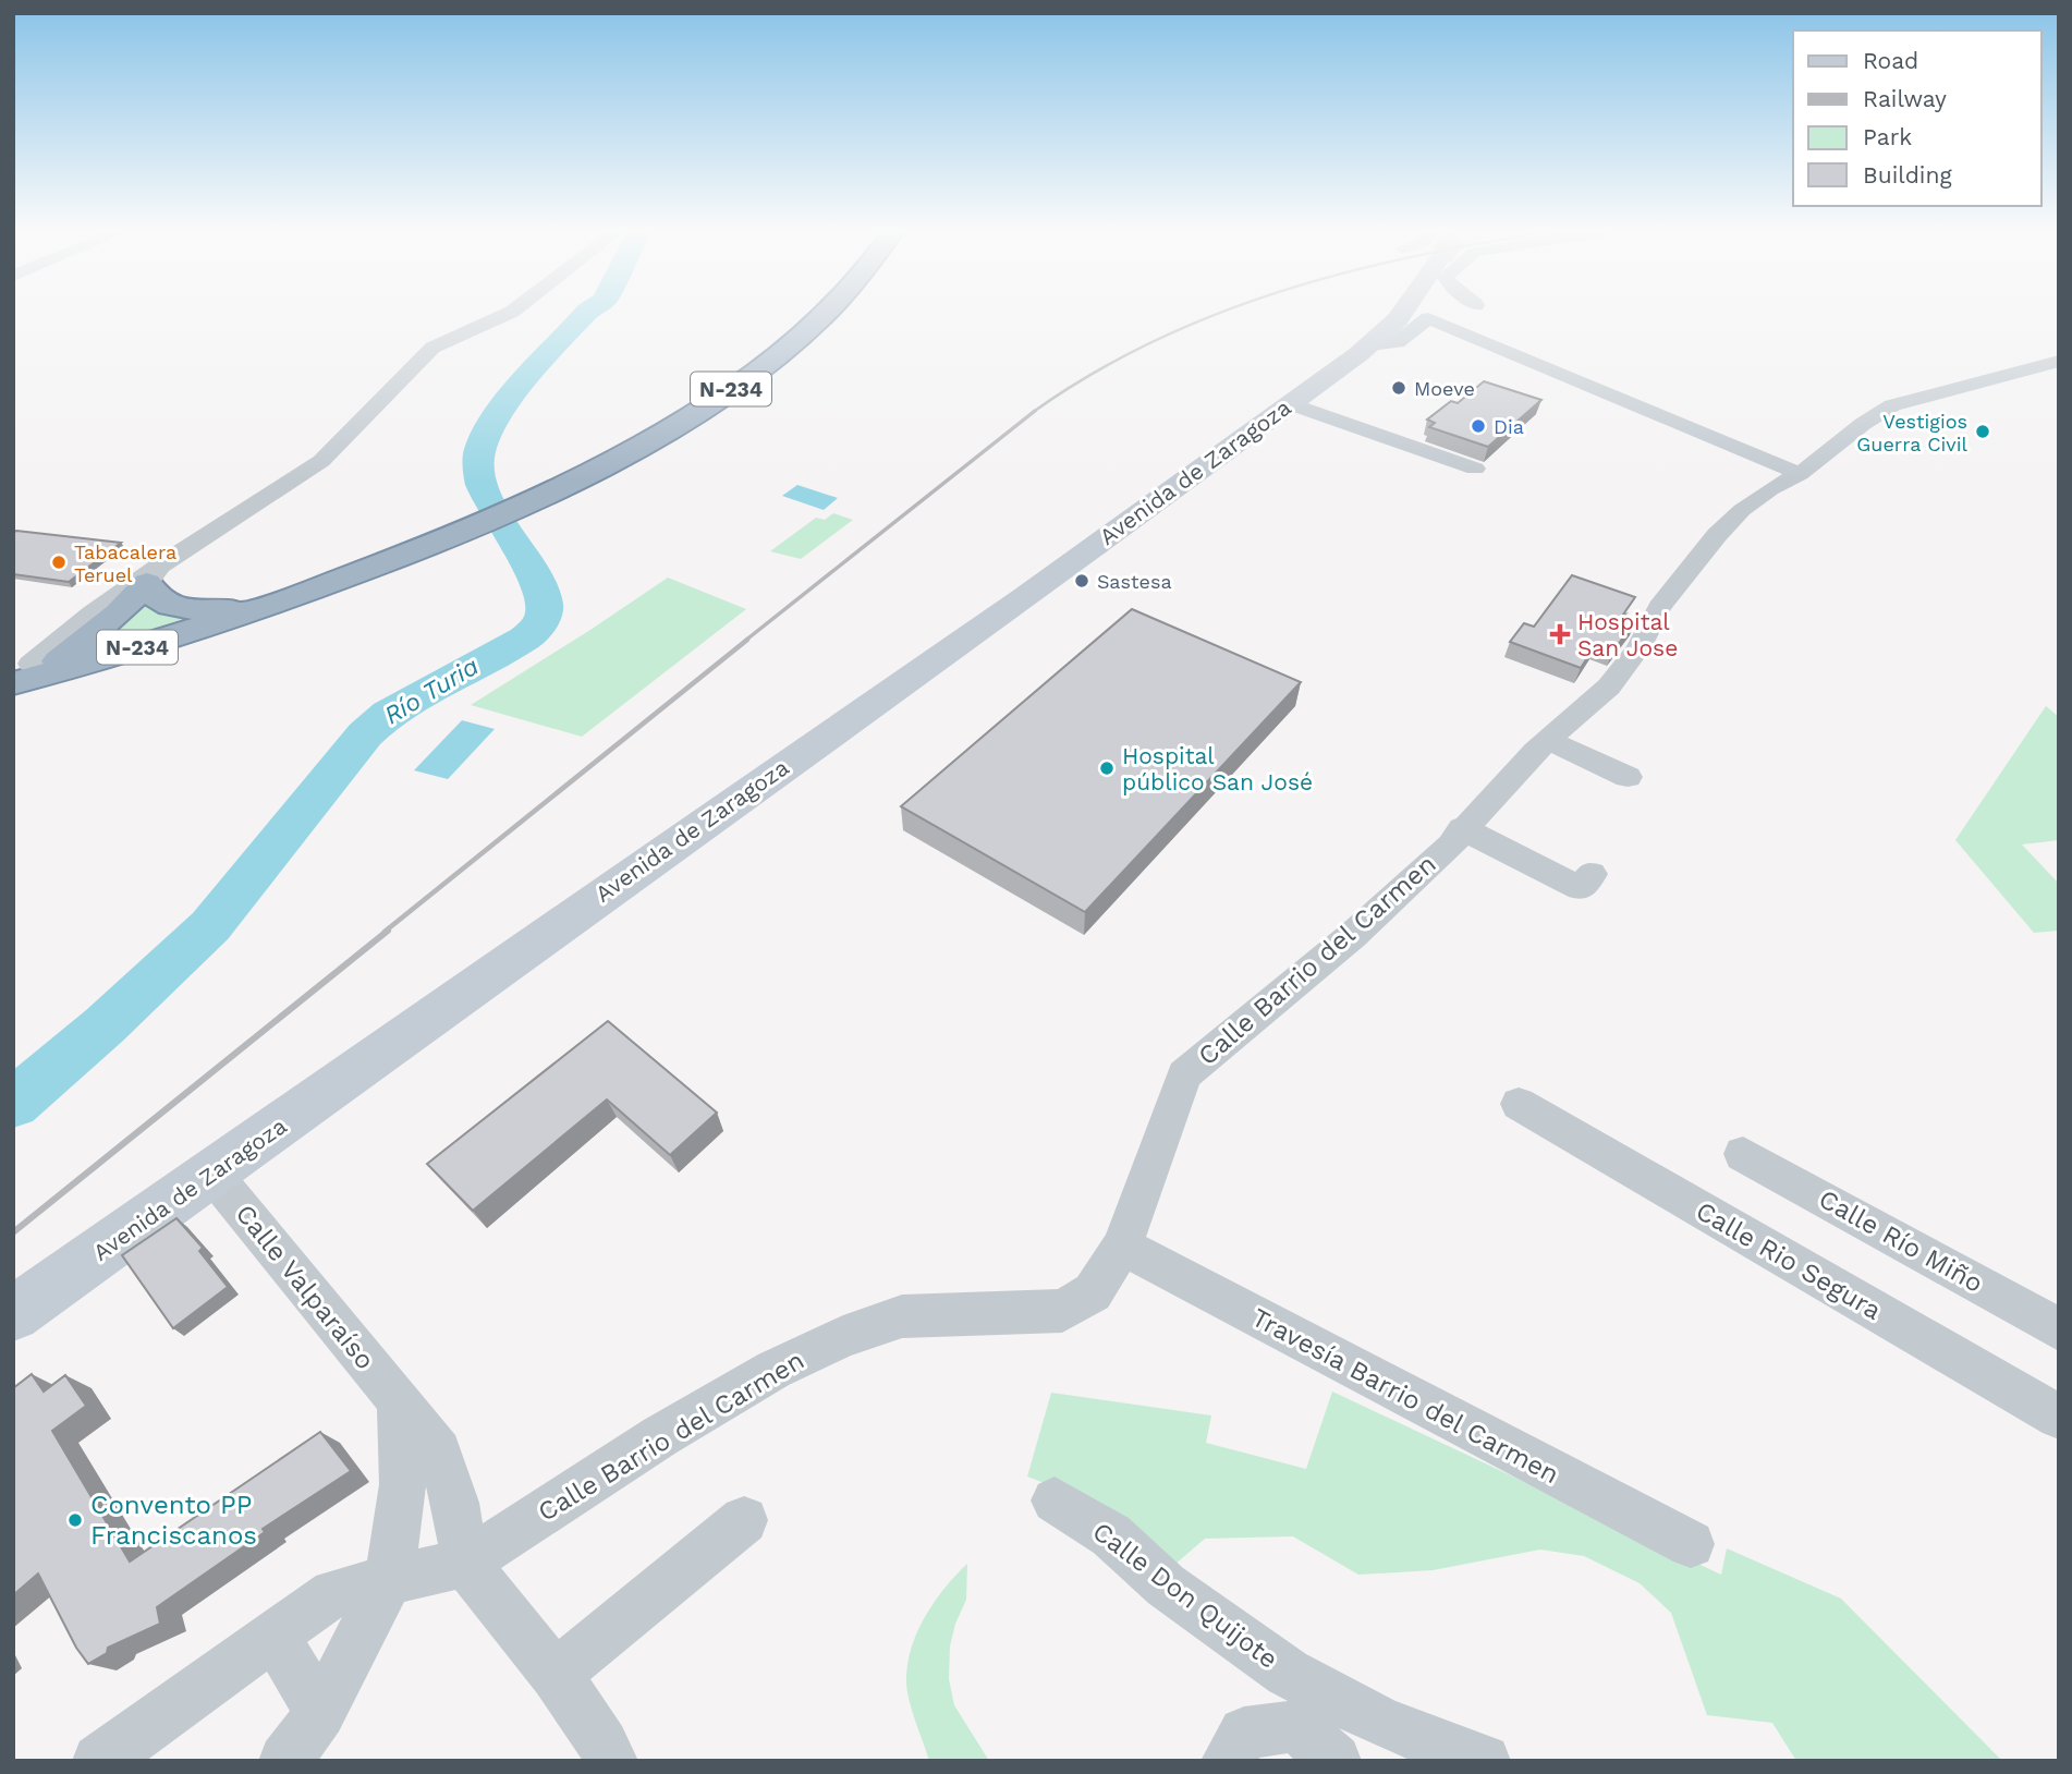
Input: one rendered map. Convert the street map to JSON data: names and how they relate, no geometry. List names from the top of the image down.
{
  "streets": {
    "highway": ["N-234"],
    "main road": ["Avenida de Zaragoza"],
    "street": [
      "Calle Barrio del Carmen",
      "Calle Río Miño",
      "Calle Rio Segura",
      "Calle Valparaíso",
      "Travesía Barrio del Carmen",
      "Calle Don Quijote"
    ]
  },
  "crossings": [
    ["Avenida de Zaragoza", "Calle Valparaíso"],
    ["Calle Barrio del Carmen", "Calle Valparaíso"],
    ["Calle Barrio del Carmen", "Travesía Barrio del Carmen"]
  ],
  "water": ["Río Turia"],
  "places": {
    "other": [
      "Moeve",
      "Dia",
      "Vestigios Guerra Civil",
      "Tabacalera Teruel",
      "Sastesa",
      "Hospital público San José",
      "Convento PP Franciscanos"
    ],
    "health": ["Hospital San Jose"]
  },
  "legend": [
    "Road",
    "Railway",
    "Park",
    "Building"
  ]
}
